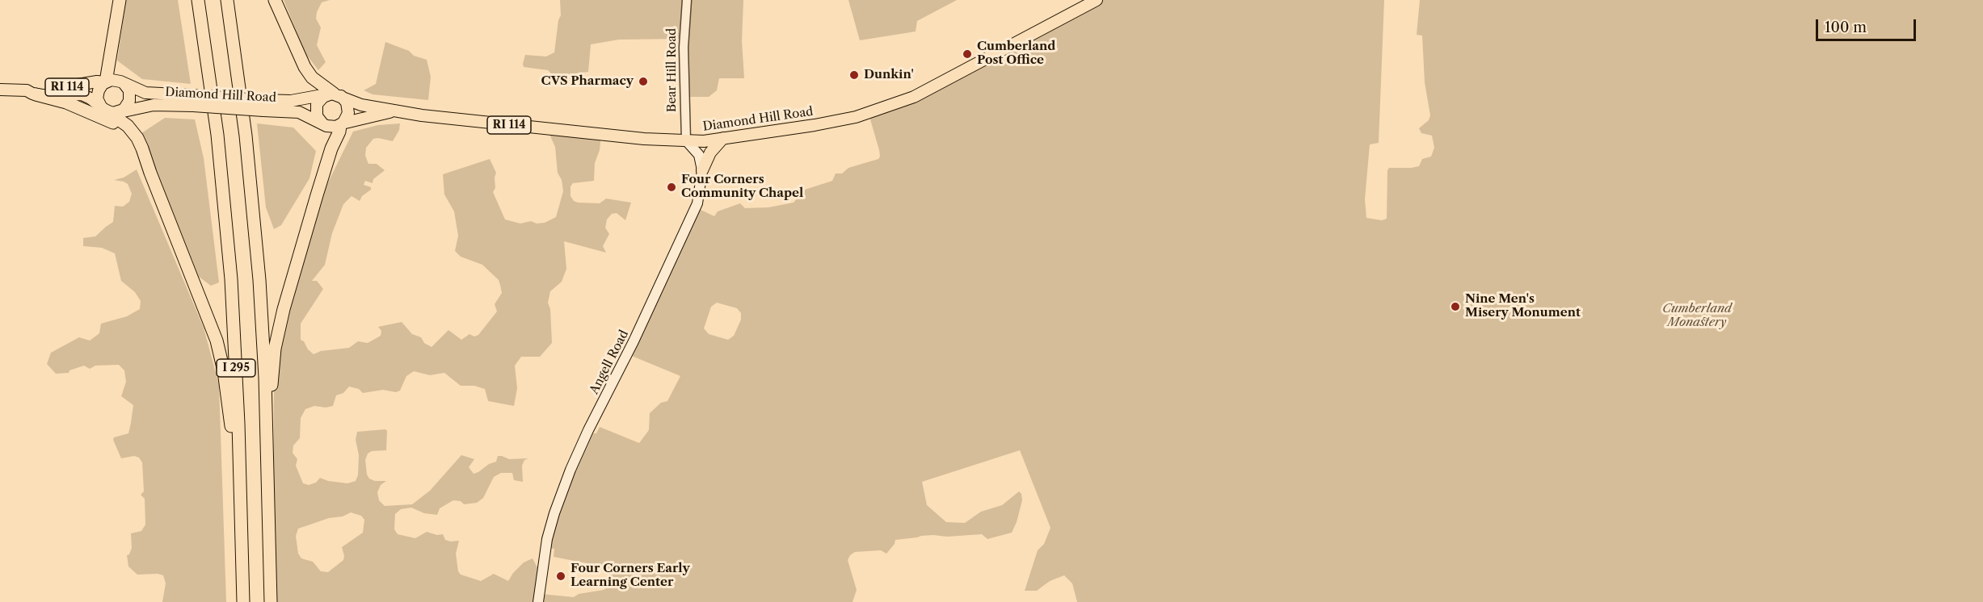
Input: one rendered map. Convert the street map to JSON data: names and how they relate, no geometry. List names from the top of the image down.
{
  "streets": {
    "highway": ["I 295"],
    "main road": ["RI 114", "Diamond Hill Road", "Angell Road"],
    "street": ["Bear Hill Road"]
  },
  "crossings": [
    ["Bear Hill Road", "Diamond Hill Road"],
    ["RI 114", "Diamond Hill Road"]
  ],
  "parks": ["Cumberland Monastery"],
  "places": [
    "Cumberland Post Office",
    "Dunkin'",
    "CVS Pharmacy",
    "Four Corners Community Chapel",
    "Nine Men's Misery Monument",
    "Four Corners Early Learning Center"
  ],
  "scale_bar": "100 m"
}
